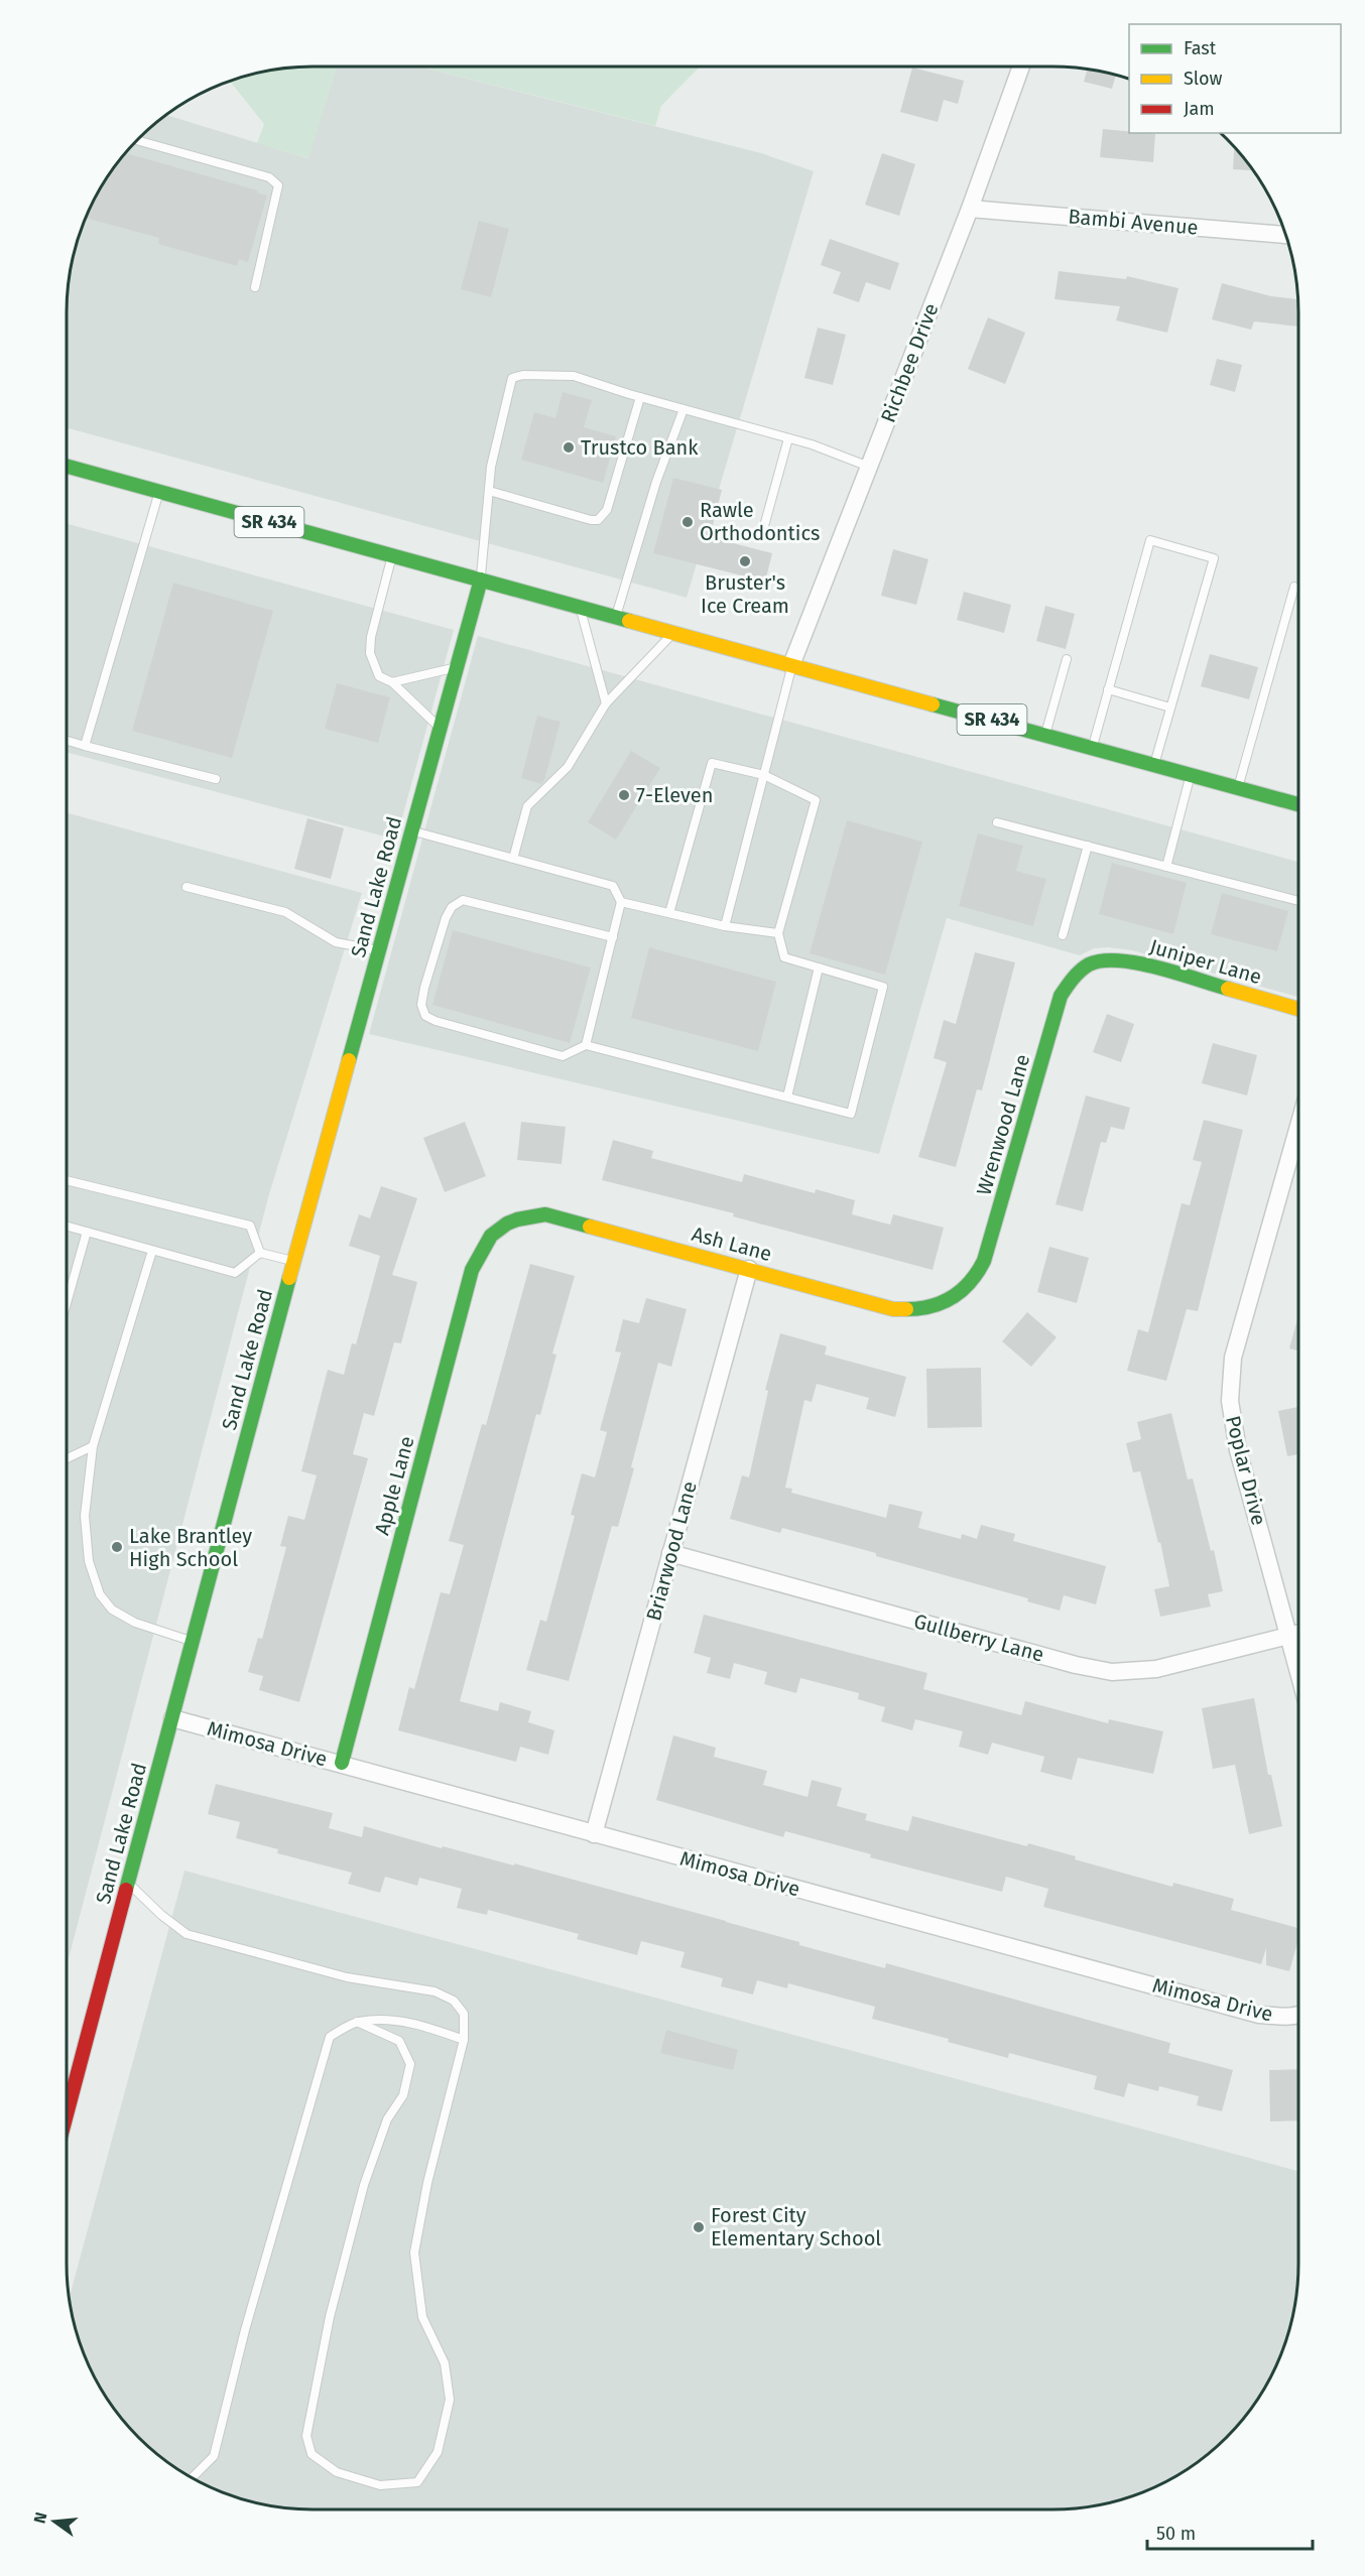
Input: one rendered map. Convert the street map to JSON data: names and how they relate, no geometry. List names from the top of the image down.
{
  "streets": {
    "street": [
      "Bambi Avenue",
      "Richbee Drive",
      "SR 434",
      "Sand Lake Road",
      "Juniper Lane",
      "Wrenwood Lane",
      "Ash Lane",
      "Poplar Drive",
      "Apple Lane",
      "Briarwood Lane",
      "Gullberry Lane",
      "Mimosa Drive"
    ]
  },
  "crossings": [
    ["Bambi Avenue", "Richbee Drive"],
    ["Richbee Drive", "SR 434"],
    ["SR 434", "Sand Lake Road"],
    ["Sand Lake Road", "Mimosa Drive"],
    ["Juniper Lane", "Wrenwood Lane"],
    ["Wrenwood Lane", "Ash Lane"],
    ["Ash Lane", "Apple Lane"],
    ["Ash Lane", "Briarwood Lane"],
    ["Poplar Drive", "Gullberry Lane"],
    ["Apple Lane", "Mimosa Drive"],
    ["Briarwood Lane", "Gullberry Lane"],
    ["Briarwood Lane", "Mimosa Drive"]
  ],
  "places": [
    "Trustco Bank",
    "Rawle Orthodontics",
    "Bruster's Ice Cream",
    "7-Eleven",
    "Lake Brantley High School",
    "Forest City Elementary School"
  ],
  "legend": ["Fast", "Slow", "Jam"],
  "scale_bar": "50 m",
  "north": "left"
}
